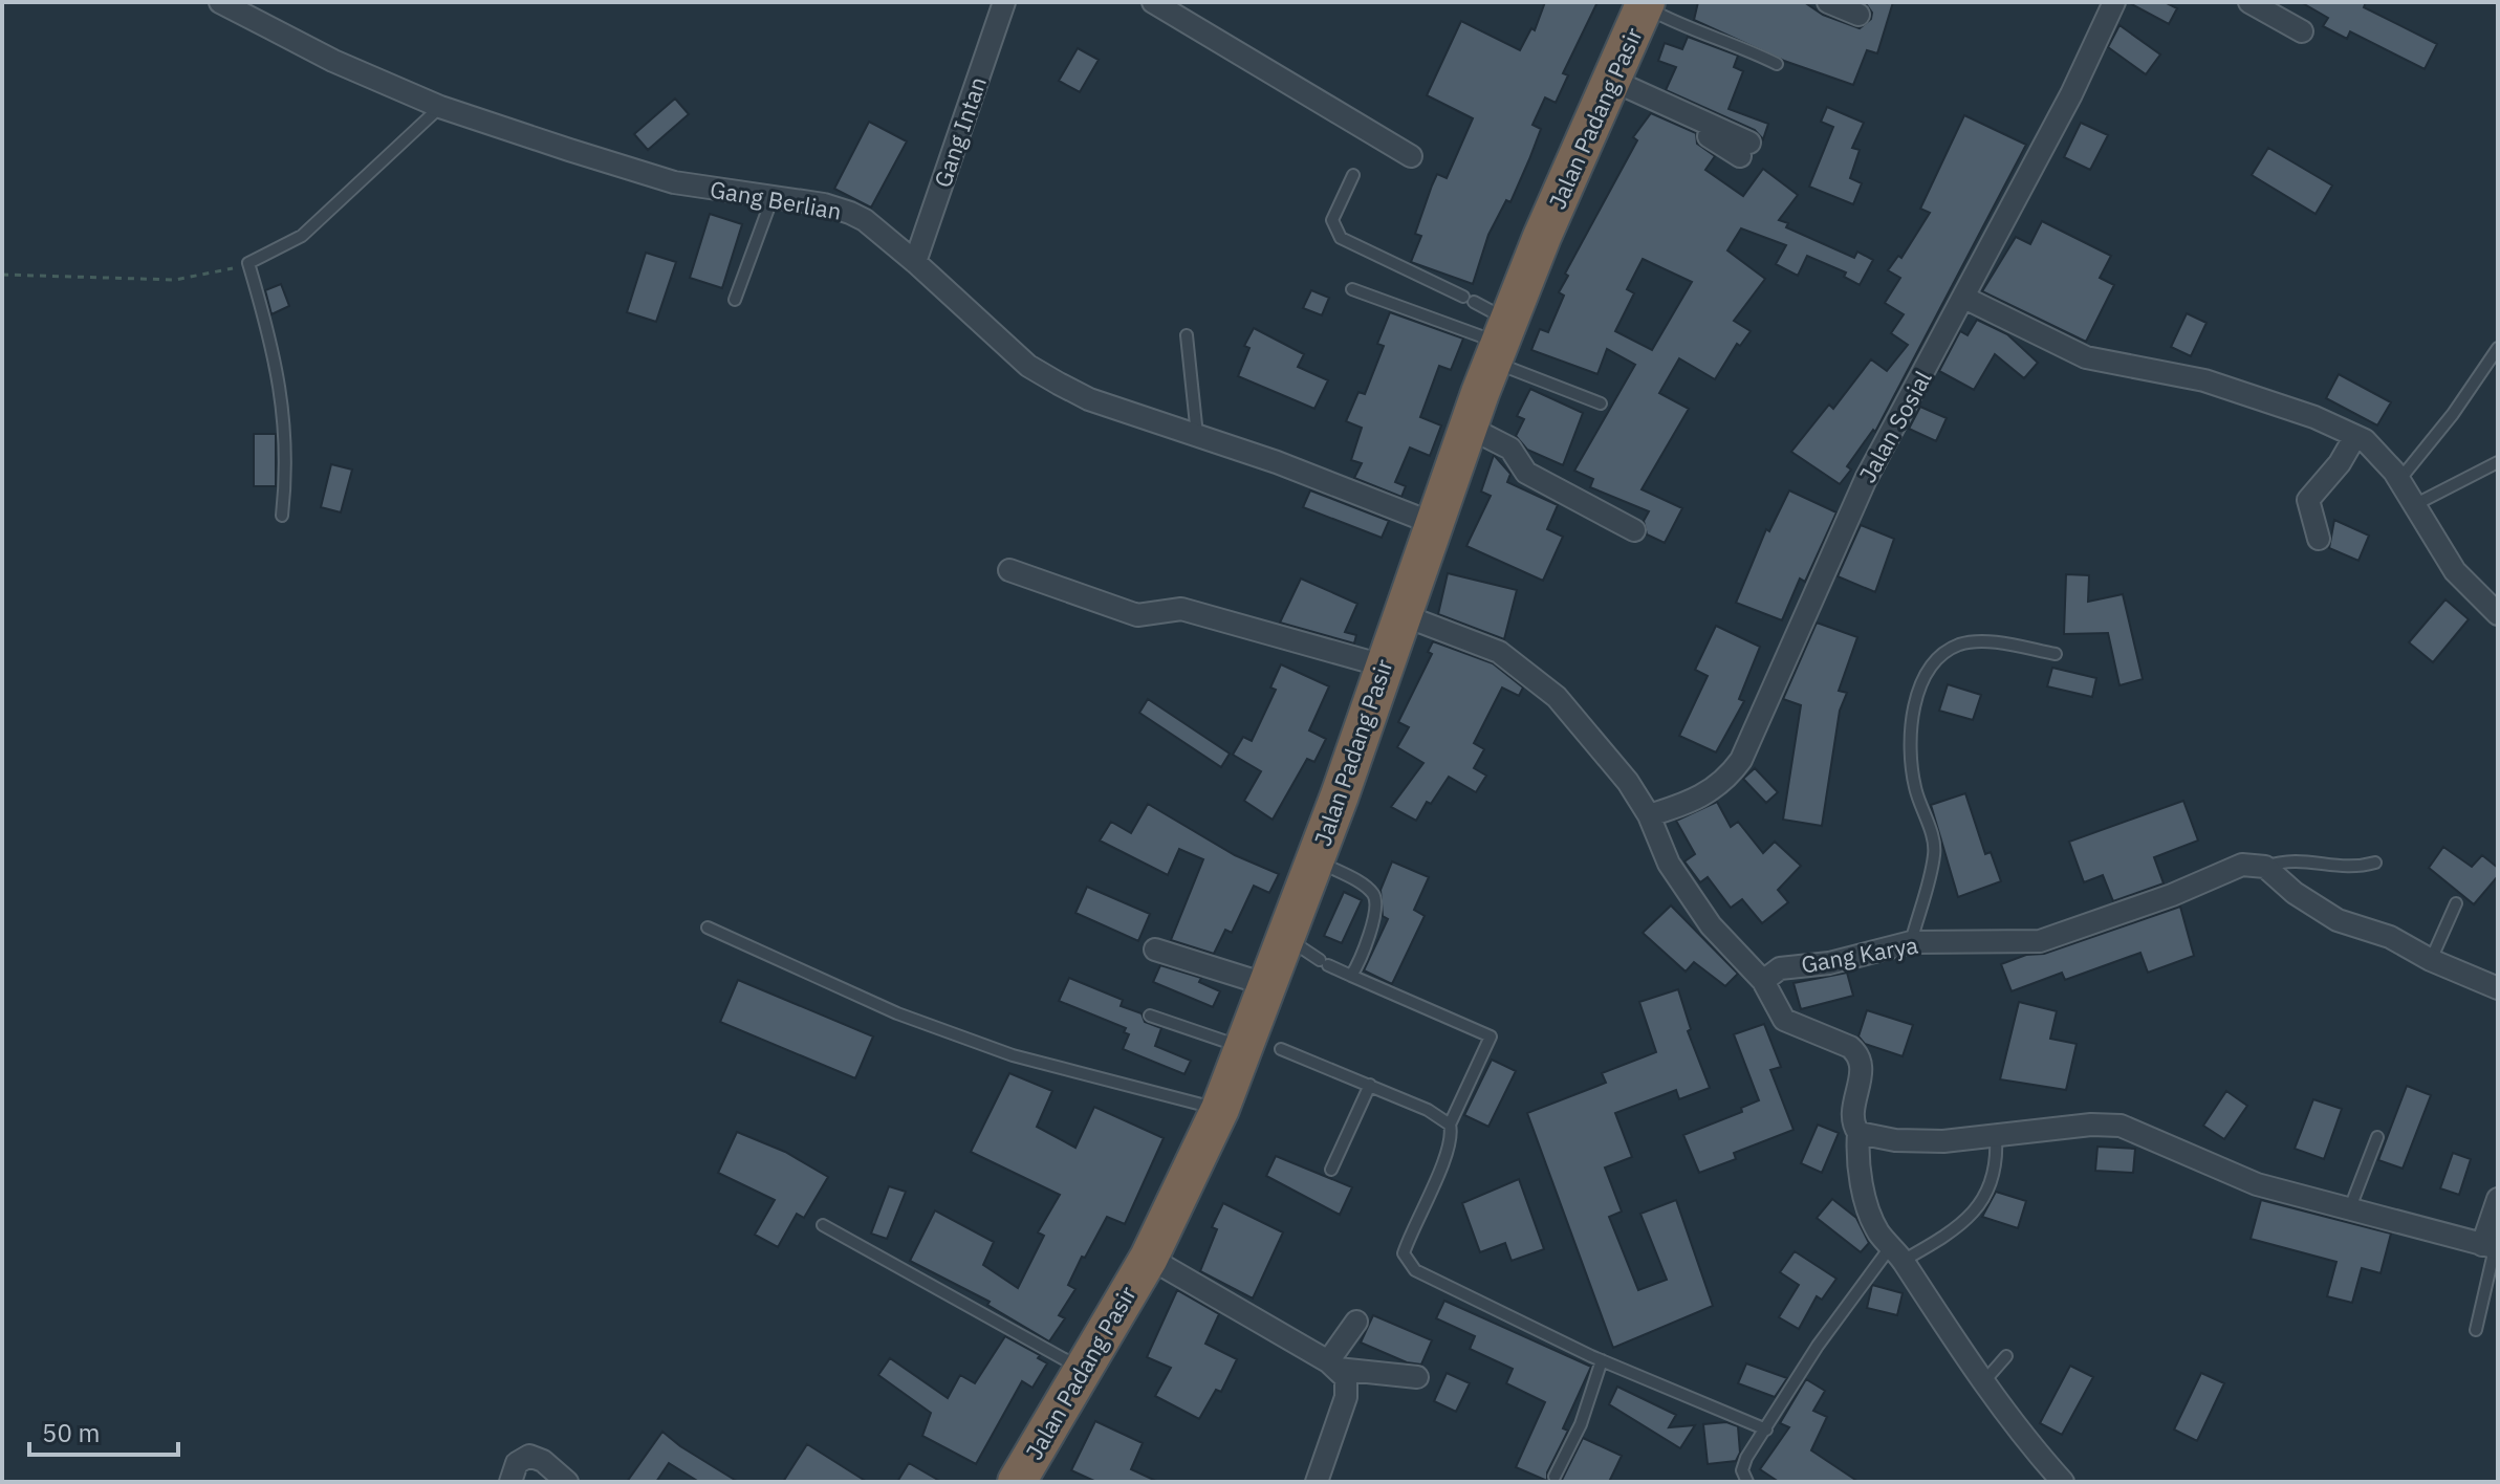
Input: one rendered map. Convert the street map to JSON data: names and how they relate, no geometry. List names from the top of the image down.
{
  "streets": {
    "highway": ["Jalan Padang Pasir"],
    "street": [
      "Gang Intan",
      "Gang Berlian",
      "Jalan Sosial",
      "Gang Karya"
    ]
  },
  "crossings": [
    ["Jalan Padang Pasir", "Gang Berlian"],
    ["Gang Intan", "Gang Berlian"]
  ],
  "scale_bar": "50 m"
}
